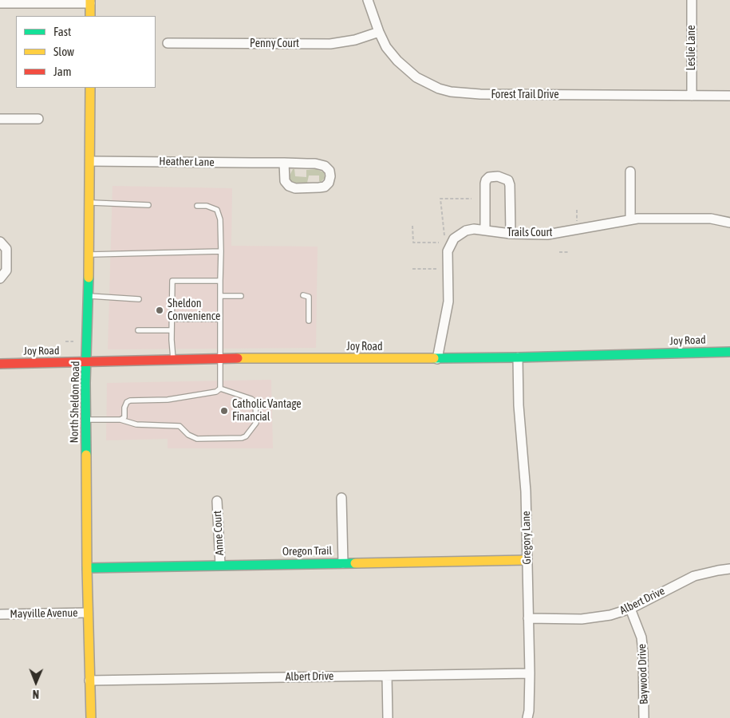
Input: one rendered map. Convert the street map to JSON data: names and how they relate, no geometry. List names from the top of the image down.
{
  "streets": {
    "street": [
      "Penny Court",
      "Leslie Lane",
      "Forest Trail Drive",
      "Heather Lane",
      "Trails Court",
      "Joy Road",
      "North Sheldon Road",
      "Anne Court",
      "Gregory Lane",
      "Oregon Trail",
      "Albert Drive",
      "Mayville Avenue",
      "Baywood Drive"
    ]
  },
  "crossings": [
    ["Penny Court", "Forest Trail Drive"],
    ["Leslie Lane", "Forest Trail Drive"],
    ["Heather Lane", "North Sheldon Road"],
    ["Trails Court", "Joy Road"],
    ["Joy Road", "North Sheldon Road"],
    ["Joy Road", "Gregory Lane"],
    ["North Sheldon Road", "Oregon Trail"],
    ["North Sheldon Road", "Albert Drive"],
    ["North Sheldon Road", "Mayville Avenue"],
    ["Anne Court", "Oregon Trail"],
    ["Gregory Lane", "Oregon Trail"],
    ["Gregory Lane", "Albert Drive"],
    ["Albert Drive", "Baywood Drive"]
  ],
  "places": ["Sheldon Convenience", "Catholic Vantage Financial"],
  "legend": ["Fast", "Slow", "Jam"],
  "north": "bottom"
}
